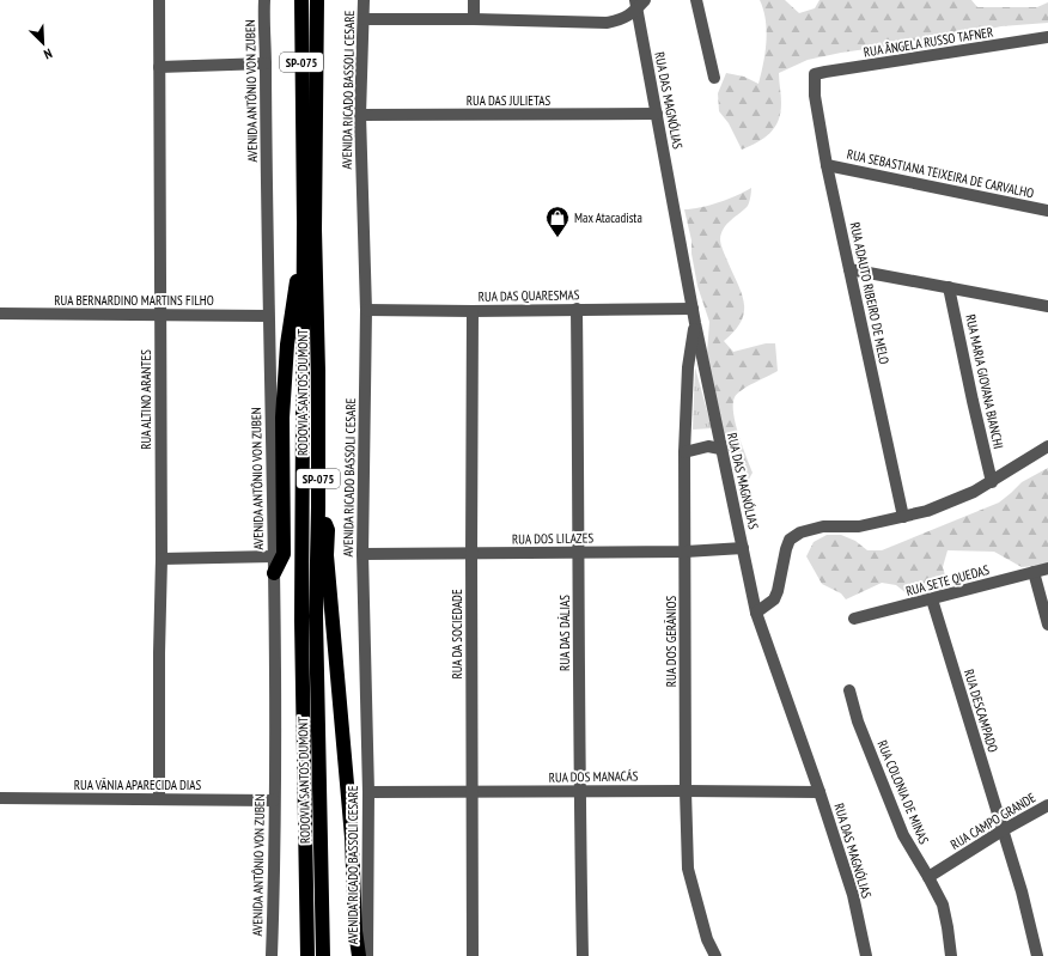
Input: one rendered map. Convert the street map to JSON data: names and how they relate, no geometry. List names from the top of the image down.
{
  "streets": {
    "highway": ["SP-075", "RODOVIA SANTOS DUMONT"],
    "street": [
      "RUA ÂNGELA RUSSO TAFNER",
      "AVENIDA RICADO BASSOLI CESARE",
      "AVENIDA ANTÔNIO VON ZUBEN",
      "RUA DAS JULIETAS",
      "RUA DAS MAGNÓLIAS",
      "RUA SEBASTIANA TEIXEIRA DE CARVALHO",
      "RUA ADAUTO RIBEIRO DE MELO",
      "RUA DAS QUARESMAS",
      "RUA BERNARDINO MARTINS FILHO",
      "RUA MARIA GIOVANA BIANCHI",
      "RUA ALTINO ARANTES",
      "RUA DOS LILAZES",
      "RUA SETE QUEDAS",
      "RUA DAS DÁLIAS",
      "RUA DA SOCIEDADE",
      "RUA DOS GERÂNIOS",
      "RUA DESCAMPADO",
      "RUA DOS MANACÁS",
      "RUA VÂNIA APARECIDA DIAS",
      "RUA COLONIA DE MINAS",
      "RUA CAMPO GRANDE"
    ]
  },
  "crossings": [
    ["RUA ÂNGELA RUSSO TAFNER", "RUA ADAUTO RIBEIRO DE MELO"],
    ["AVENIDA RICADO BASSOLI CESARE", "RUA DAS JULIETAS"],
    ["AVENIDA RICADO BASSOLI CESARE", "RUA DAS QUARESMAS"],
    ["AVENIDA RICADO BASSOLI CESARE", "RUA DOS LILAZES"],
    ["AVENIDA RICADO BASSOLI CESARE", "RUA DOS MANACÁS"],
    ["AVENIDA ANTÔNIO VON ZUBEN", "RUA BERNARDINO MARTINS FILHO"],
    ["AVENIDA ANTÔNIO VON ZUBEN", "RUA VÂNIA APARECIDA DIAS"],
    ["RUA DAS JULIETAS", "RUA DAS MAGNÓLIAS"],
    ["RUA DAS MAGNÓLIAS", "RUA DAS QUARESMAS"],
    ["RUA DAS MAGNÓLIAS", "RUA DOS LILAZES"],
    ["RUA DAS MAGNÓLIAS", "RUA DOS GERÂNIOS"],
    ["RUA DAS MAGNÓLIAS", "RUA DOS MANACÁS"],
    ["RUA SEBASTIANA TEIXEIRA DE CARVALHO", "RUA ADAUTO RIBEIRO DE MELO"],
    ["RUA DAS QUARESMAS", "RUA DAS DÁLIAS"],
    ["RUA DAS QUARESMAS", "RUA DA SOCIEDADE"],
    ["RUA BERNARDINO MARTINS FILHO", "RUA ALTINO ARANTES"],
    ["RUA ALTINO ARANTES", "RUA VÂNIA APARECIDA DIAS"],
    ["RUA DOS LILAZES", "RUA DAS DÁLIAS"],
    ["RUA DOS LILAZES", "RUA DA SOCIEDADE"],
    ["RUA DOS LILAZES", "RUA DOS GERÂNIOS"],
    ["RUA SETE QUEDAS", "RUA DESCAMPADO"],
    ["RUA DAS DÁLIAS", "RUA DOS MANACÁS"],
    ["RUA DA SOCIEDADE", "RUA DOS MANACÁS"],
    ["RUA DOS GERÂNIOS", "RUA DOS MANACÁS"],
    ["RUA DESCAMPADO", "RUA CAMPO GRANDE"],
    ["RUA COLONIA DE MINAS", "RUA CAMPO GRANDE"]
  ],
  "places": {
    "shop": ["Max Atacadista"]
  },
  "north": "bottom right"
}
